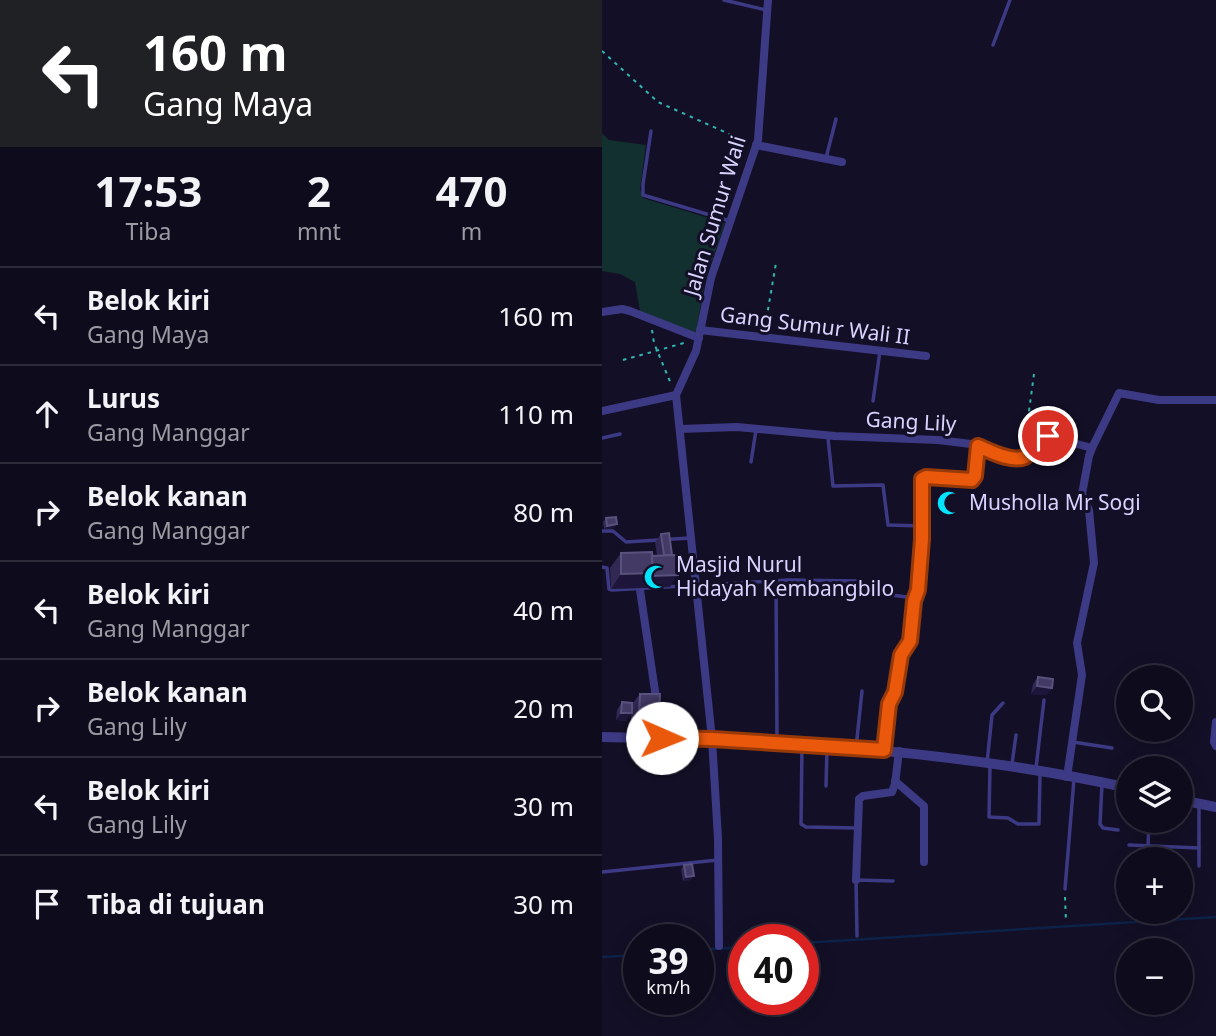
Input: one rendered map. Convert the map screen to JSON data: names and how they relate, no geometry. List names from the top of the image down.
{
  "streets": {
    "street": ["Jalan Sumur Wali", "Gang Sumur Wali II", "Gang Lily"]
  },
  "crossings": [
    ["Jalan Sumur Wali", "Gang Sumur Wali II"]
  ],
  "places": {
    "mosque": ["Musholla Mr Sogi", "Masjid Nurul Hidayah Kembangbilo"]
  },
  "page": {
    "turn": ["160 m", "Gang Maya"],
    "eta": [
      "17:53",
      "Tiba",
      "2",
      "mnt",
      "470",
      "m"
    ],
    "list": [
      {
        "name": "Belok kiri",
        "note": "Gang Maya",
        "value": "160 m"
      },
      {
        "name": "Lurus",
        "note": "Gang Manggar",
        "value": "110 m"
      },
      {
        "name": "Belok kanan",
        "note": "Gang Manggar",
        "value": "80 m"
      },
      {
        "name": "Belok kiri",
        "note": "Gang Manggar",
        "value": "40 m"
      },
      {
        "name": "Belok kanan",
        "note": "Gang Lily",
        "value": "20 m"
      },
      {
        "name": "Belok kiri",
        "note": "Gang Lily",
        "value": "30 m"
      },
      {
        "name": "Tiba di tujuan",
        "value": "30 m"
      }
    ],
    "map_buttons": ["+", "−"],
    "speed": "39 km/h",
    "limit": "40"
  }
}
